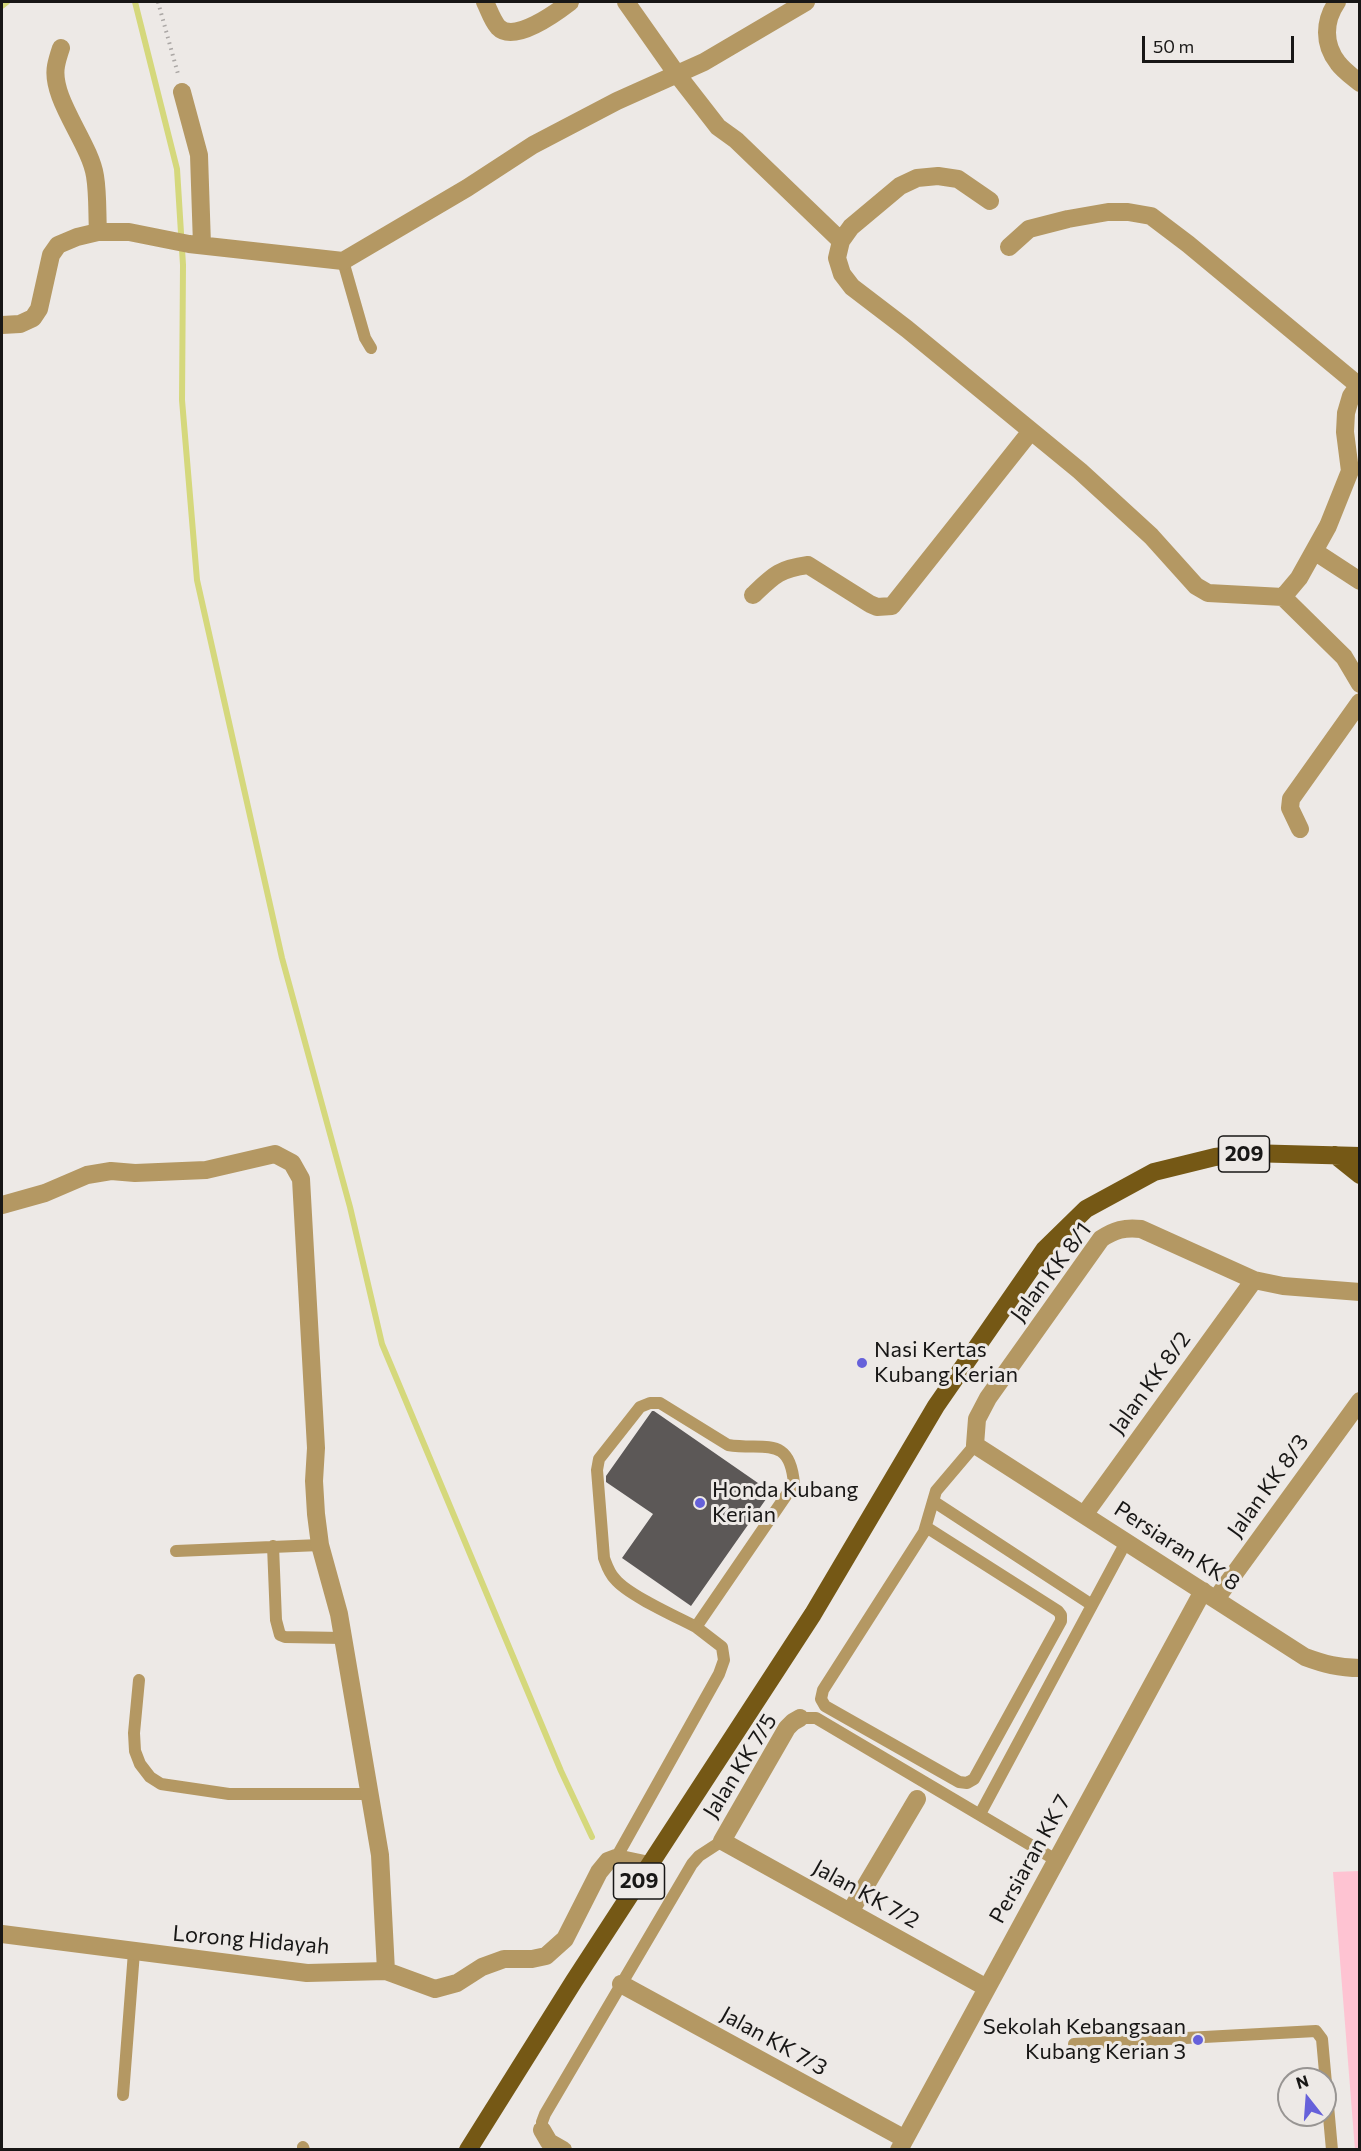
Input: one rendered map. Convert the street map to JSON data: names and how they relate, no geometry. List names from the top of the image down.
{
  "streets": {
    "main road": ["209"],
    "street": [
      "Jalan KK 8/1",
      "Jalan KK 8/2",
      "Jalan KK 8/3",
      "Persiaran KK 8",
      "Jalan KK 7/5",
      "Persiaran KK 7",
      "Jalan KK 7/2",
      "Lorong Hidayah",
      "Jalan KK 7/3"
    ]
  },
  "crossings": [
    ["Jalan KK 8/1", "Jalan KK 8/2"],
    ["Jalan KK 8/1", "Persiaran KK 8"],
    ["Jalan KK 8/2", "Persiaran KK 8"],
    ["Jalan KK 8/3", "Persiaran KK 8"],
    ["Jalan KK 8/3", "Persiaran KK 7"],
    ["Persiaran KK 8", "Persiaran KK 7"],
    ["Jalan KK 7/5", "Jalan KK 7/2"],
    ["Persiaran KK 7", "Jalan KK 7/2"],
    ["Persiaran KK 7", "Jalan KK 7/3"]
  ],
  "places": ["Nasi Kertas Kubang Kerian", "Honda Kubang Kerian", "Sekolah Kebangsaan Kubang Kerian 3"],
  "scale_bar": "50 m",
  "north": "top"
}
